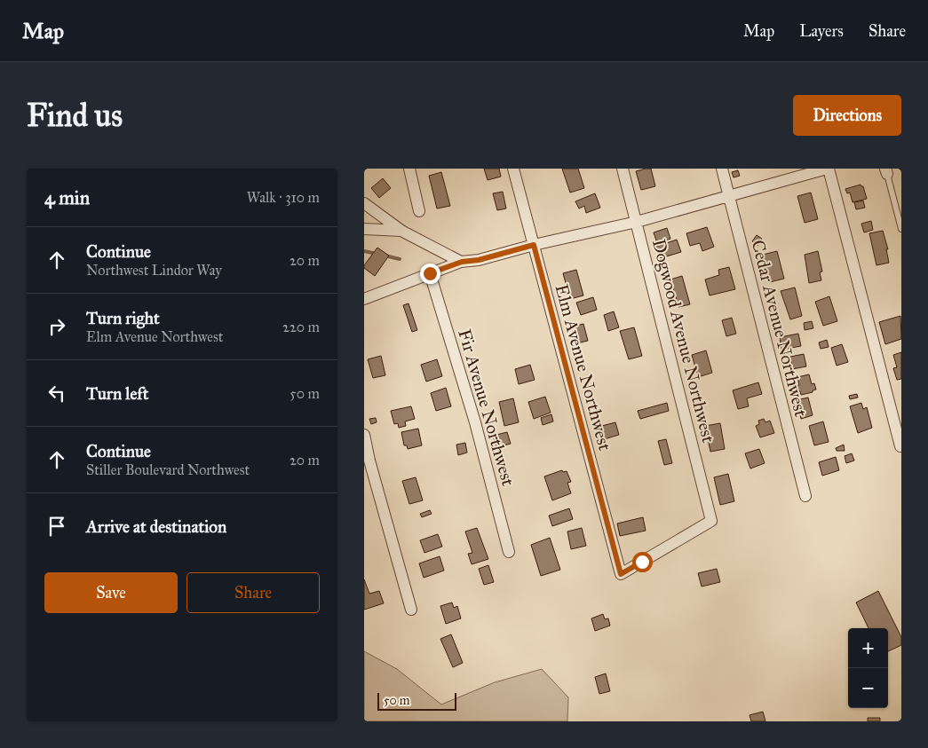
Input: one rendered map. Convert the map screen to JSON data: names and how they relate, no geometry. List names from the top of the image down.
{
  "streets": {
    "street": [
      "Cedar Avenue Northwest",
      "Dogwood Avenue Northwest",
      "Elm Avenue Northwest",
      "Fir Avenue Northwest"
    ]
  },
  "crossings": [
    ["Dogwood Avenue Northwest", "Elm Avenue Northwest"]
  ],
  "scale_bar": "50 m",
  "page": {
    "header": "Map",
    "nav": ["Map", "Layers", "Share"],
    "buttons": [
      "Directions",
      ["Save", "Share"]
    ],
    "title": "Find us",
    "heading": ["4 min", "Walk · 310 m"],
    "list": [
      ["Continue", "Northwest Lindor Way", "20 m"],
      ["Turn right", "Elm Avenue Northwest", "220 m"],
      ["Turn left", "50 m"],
      ["Continue", "Stiller Boulevard Northwest", "20 m"],
      "Arrive at destination"
    ],
    "map_buttons": ["+", "−"],
    "scale": "50 m"
  }
}
